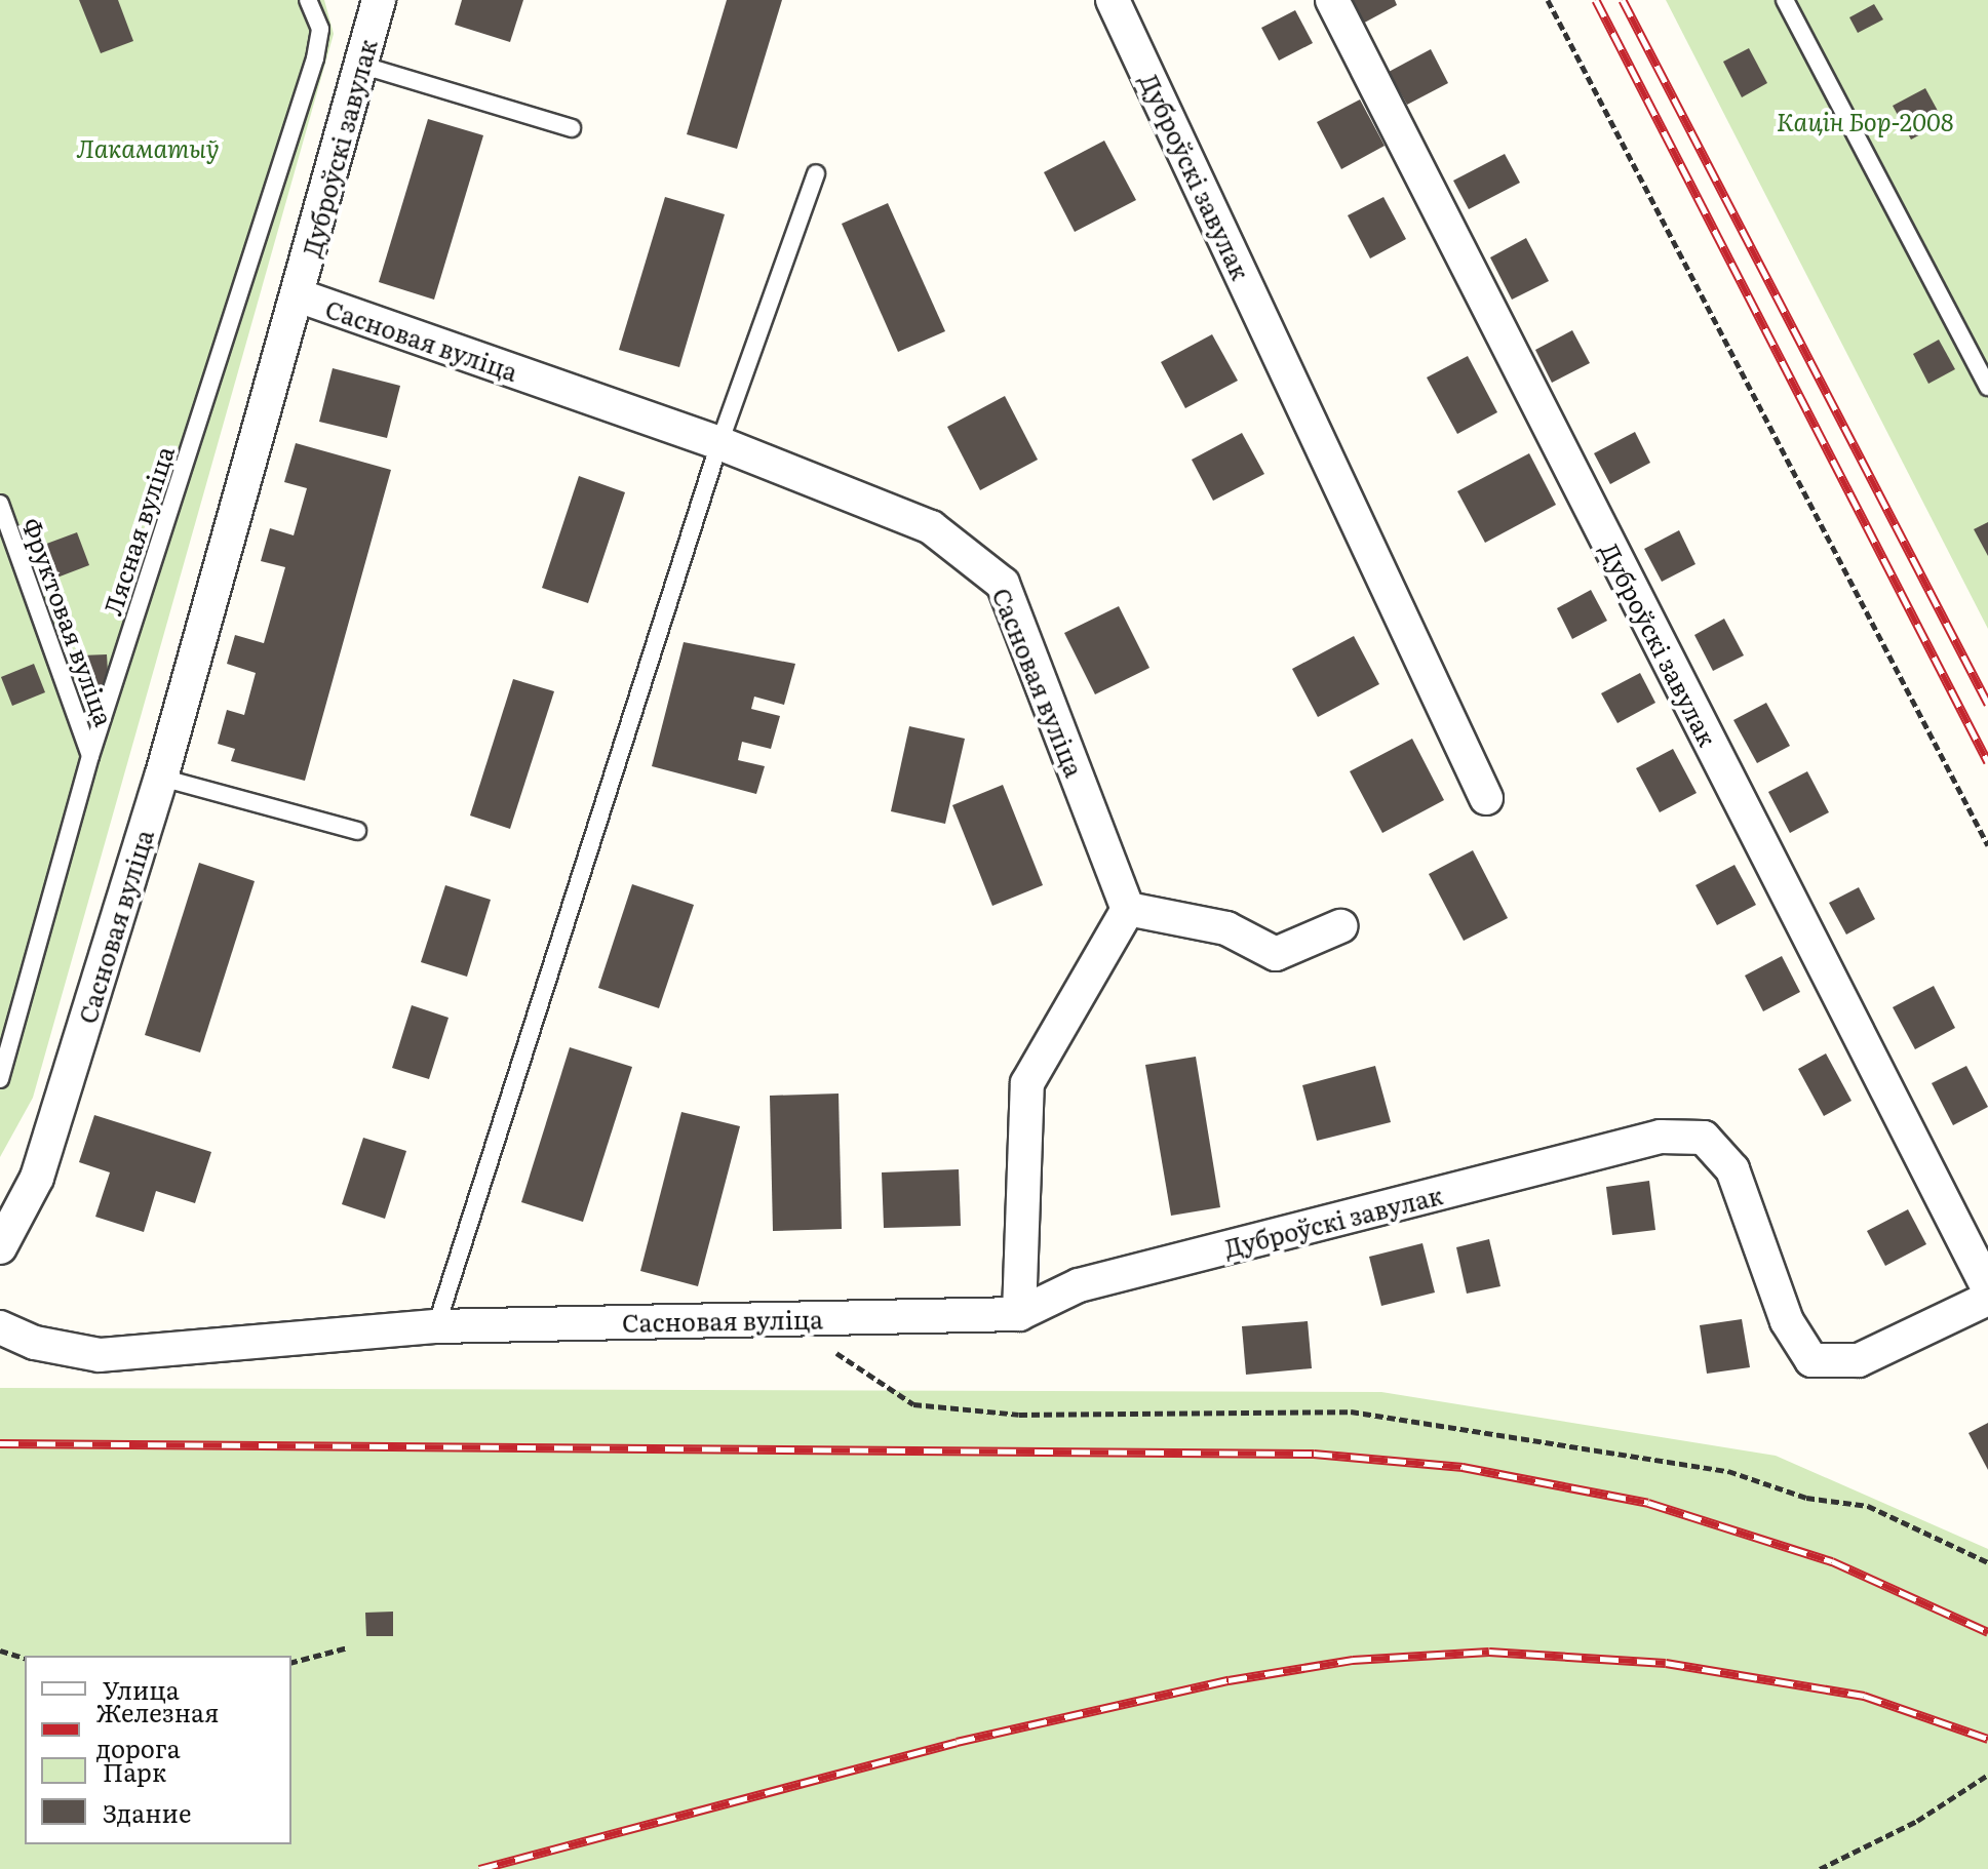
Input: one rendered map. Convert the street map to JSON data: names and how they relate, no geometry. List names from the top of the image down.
{
  "streets": {
    "street": ["Дуброўскі завулак", "Сасновая вуліца"],
    "lane": ["Лясная вуліца", "Фруктовая вуліца"]
  },
  "crossings": [
    ["Дуброўскі завулак", "Сасновая вуліца"],
    ["Лясная вуліца", "Фруктовая вуліца"]
  ],
  "parks": ["Кацін Бор-2008", "Лакаматыў"],
  "legend": [
    "Улица",
    "Железная дорога",
    "Парк",
    "Здание"
  ]
}
